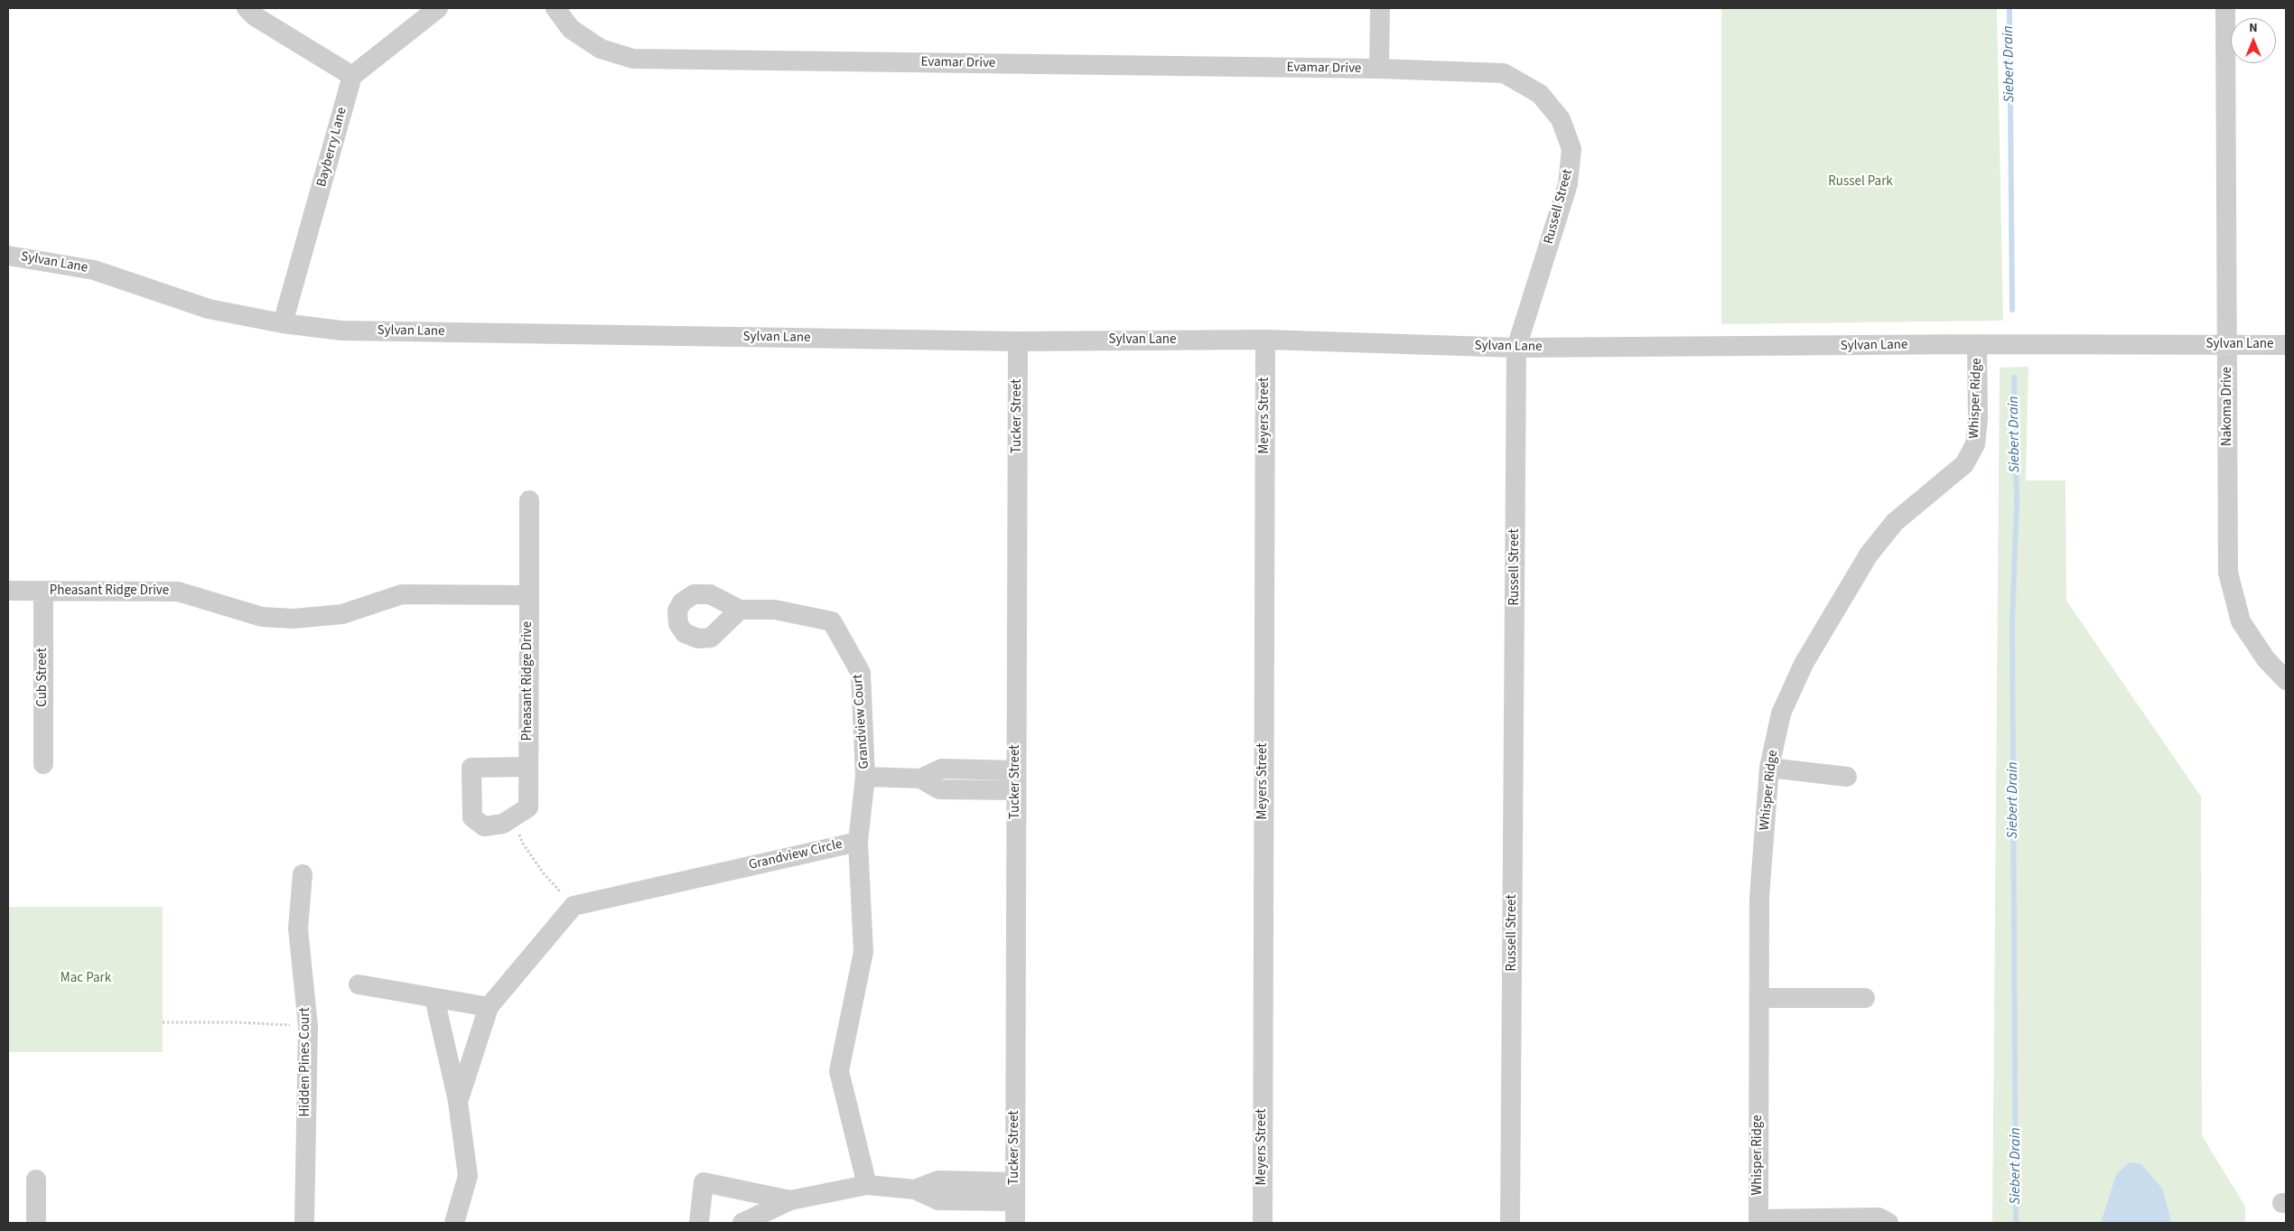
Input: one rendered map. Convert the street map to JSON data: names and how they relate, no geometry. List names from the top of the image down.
{
  "streets": {
    "street": [
      "Evamar Drive",
      "Bayberry Lane",
      "Russell Street",
      "Sylvan Lane",
      "Whisper Ridge",
      "Nakoma Drive",
      "Meyers Street",
      "Tucker Street",
      "Pheasant Ridge Drive",
      "Cub Street",
      "Grandview Court",
      "Grandview Circle",
      "Hidden Pines Court"
    ]
  },
  "crossings": [
    ["Evamar Drive", "Russell Street"],
    ["Bayberry Lane", "Sylvan Lane"],
    ["Russell Street", "Sylvan Lane"],
    ["Sylvan Lane", "Whisper Ridge"],
    ["Sylvan Lane", "Nakoma Drive"],
    ["Sylvan Lane", "Meyers Street"],
    ["Sylvan Lane", "Tucker Street"],
    ["Pheasant Ridge Drive", "Cub Street"],
    ["Grandview Court", "Grandview Circle"]
  ],
  "water": ["Siebert Drain"],
  "parks": ["Russel Park", "Mac Park"],
  "north": "top"
}
